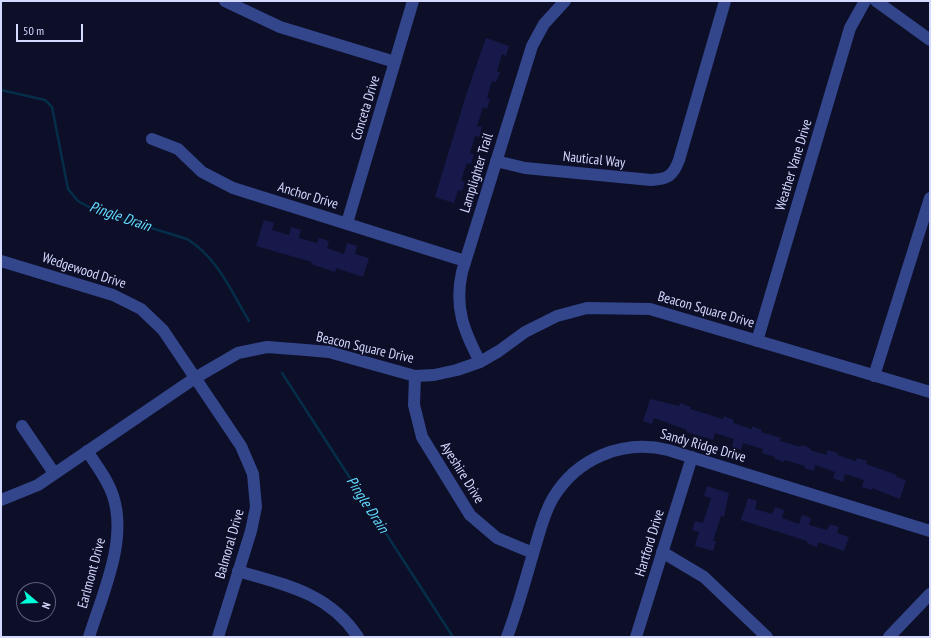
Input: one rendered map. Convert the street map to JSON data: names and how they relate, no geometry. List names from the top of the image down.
{
  "streets": {
    "street": [
      "Conceta Drive",
      "Nautical Way",
      "Weather Vane Drive",
      "Lamplighter Trail",
      "Anchor Drive",
      "Wedgewood Drive",
      "Beacon Square Drive",
      "Sandy Ridge Drive",
      "Ayeshire Drive",
      "Hartford Drive",
      "Balmoral Drive",
      "Earlmont Drive"
    ]
  },
  "crossings": [
    ["Conceta Drive", "Anchor Drive"],
    ["Nautical Way", "Lamplighter Trail"],
    ["Weather Vane Drive", "Beacon Square Drive"],
    ["Lamplighter Trail", "Anchor Drive"],
    ["Lamplighter Trail", "Beacon Square Drive"],
    ["Wedgewood Drive", "Beacon Square Drive"],
    ["Wedgewood Drive", "Balmoral Drive"],
    ["Beacon Square Drive", "Ayeshire Drive"],
    ["Beacon Square Drive", "Balmoral Drive"],
    ["Beacon Square Drive", "Earlmont Drive"],
    ["Sandy Ridge Drive", "Ayeshire Drive"],
    ["Sandy Ridge Drive", "Hartford Drive"]
  ],
  "water": ["Pingle Drain"],
  "scale_bar": "50 m",
  "north": "right"
}
